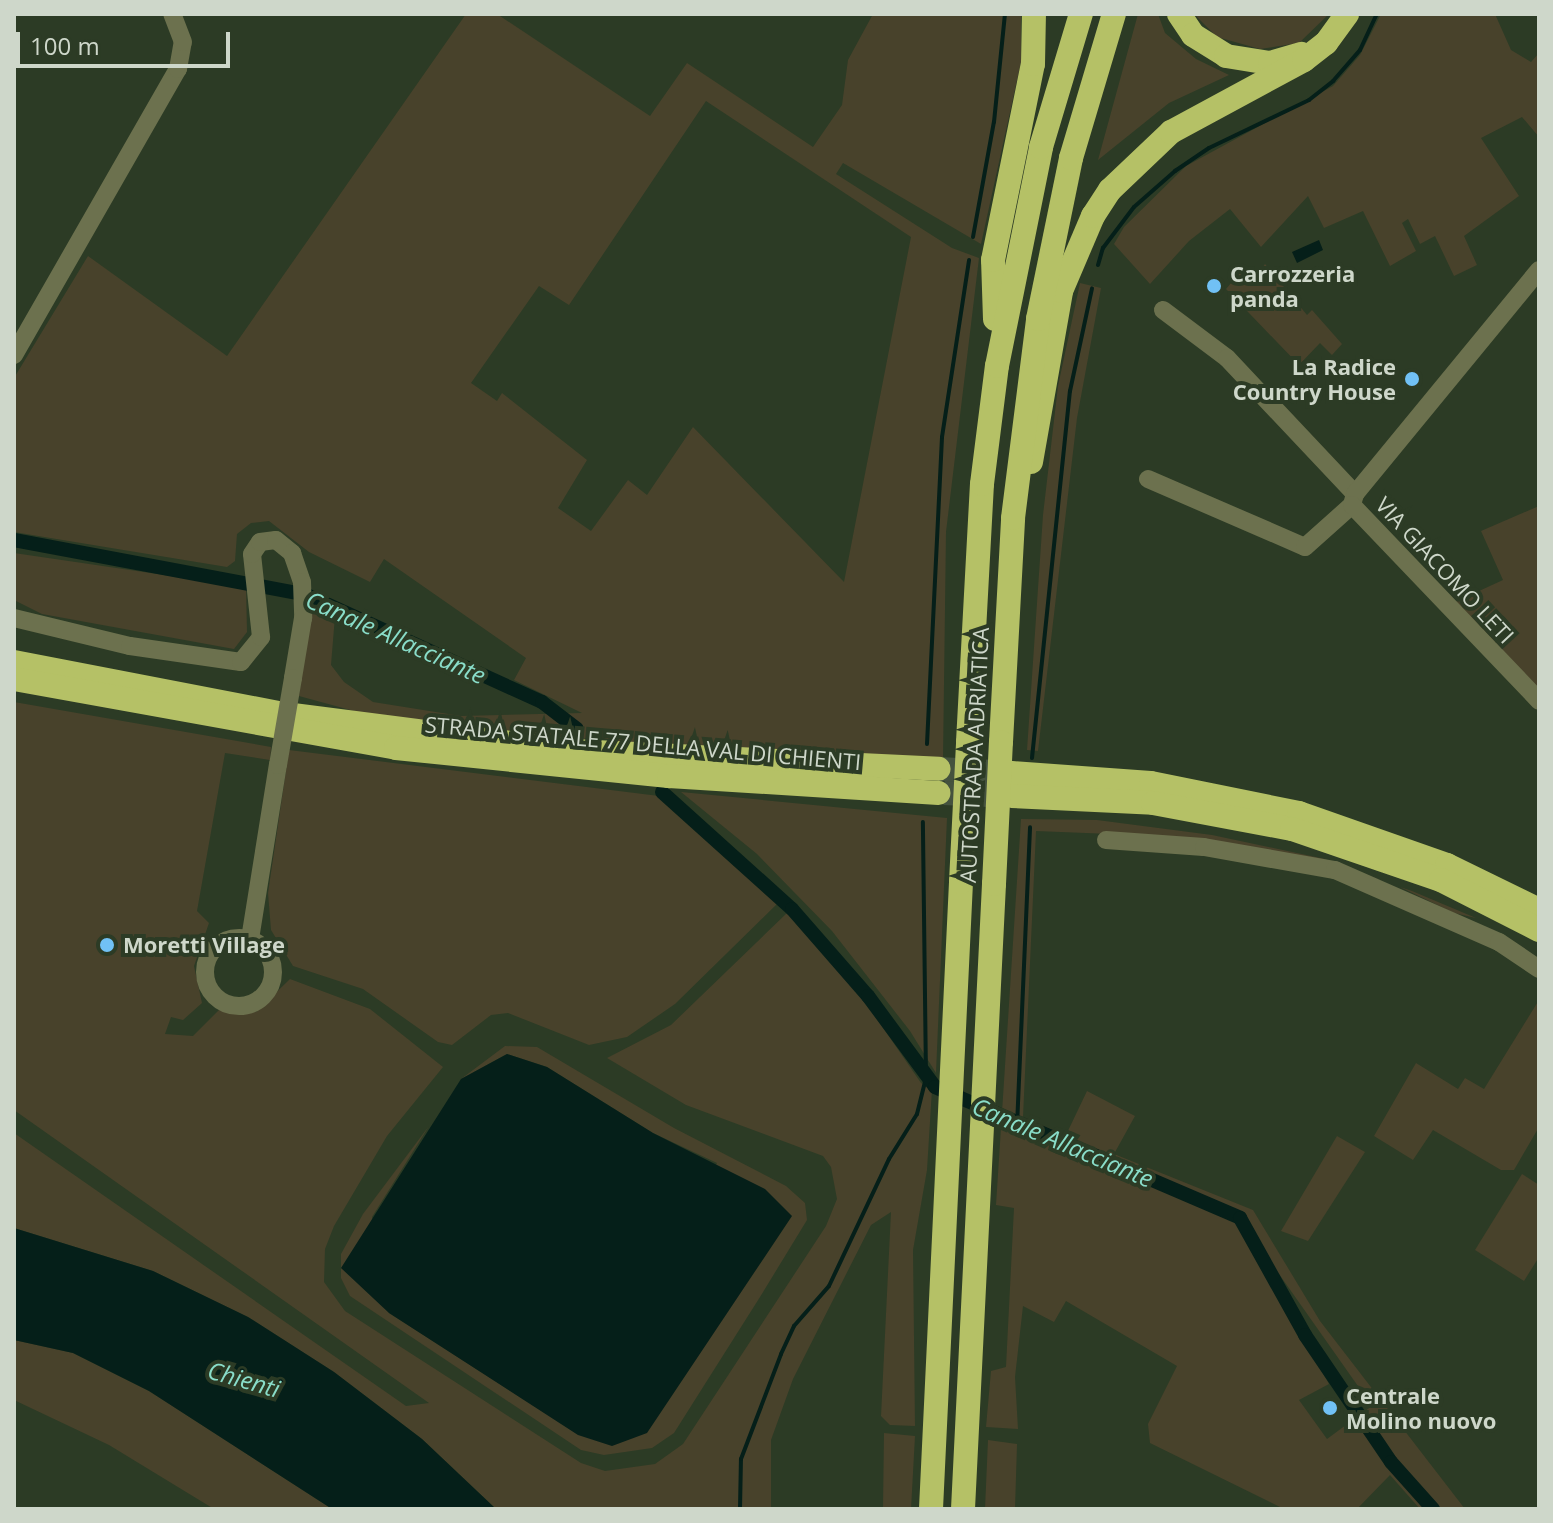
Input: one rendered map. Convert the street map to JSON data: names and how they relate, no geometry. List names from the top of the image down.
{
  "streets": {
    "highway": ["STRADA STATALE 77 DELLA VAL DI CHIENTI", "AUTOSTRADA ADRIATICA"],
    "street": ["VIA GIACOMO LETI"]
  },
  "water": ["Canale Allacciante", "Chienti"],
  "places": [
    "Carrozzeria panda",
    "La Radice Country House",
    "Moretti Village",
    "Centrale Molino nuovo"
  ],
  "scale_bar": "100 m"
}
